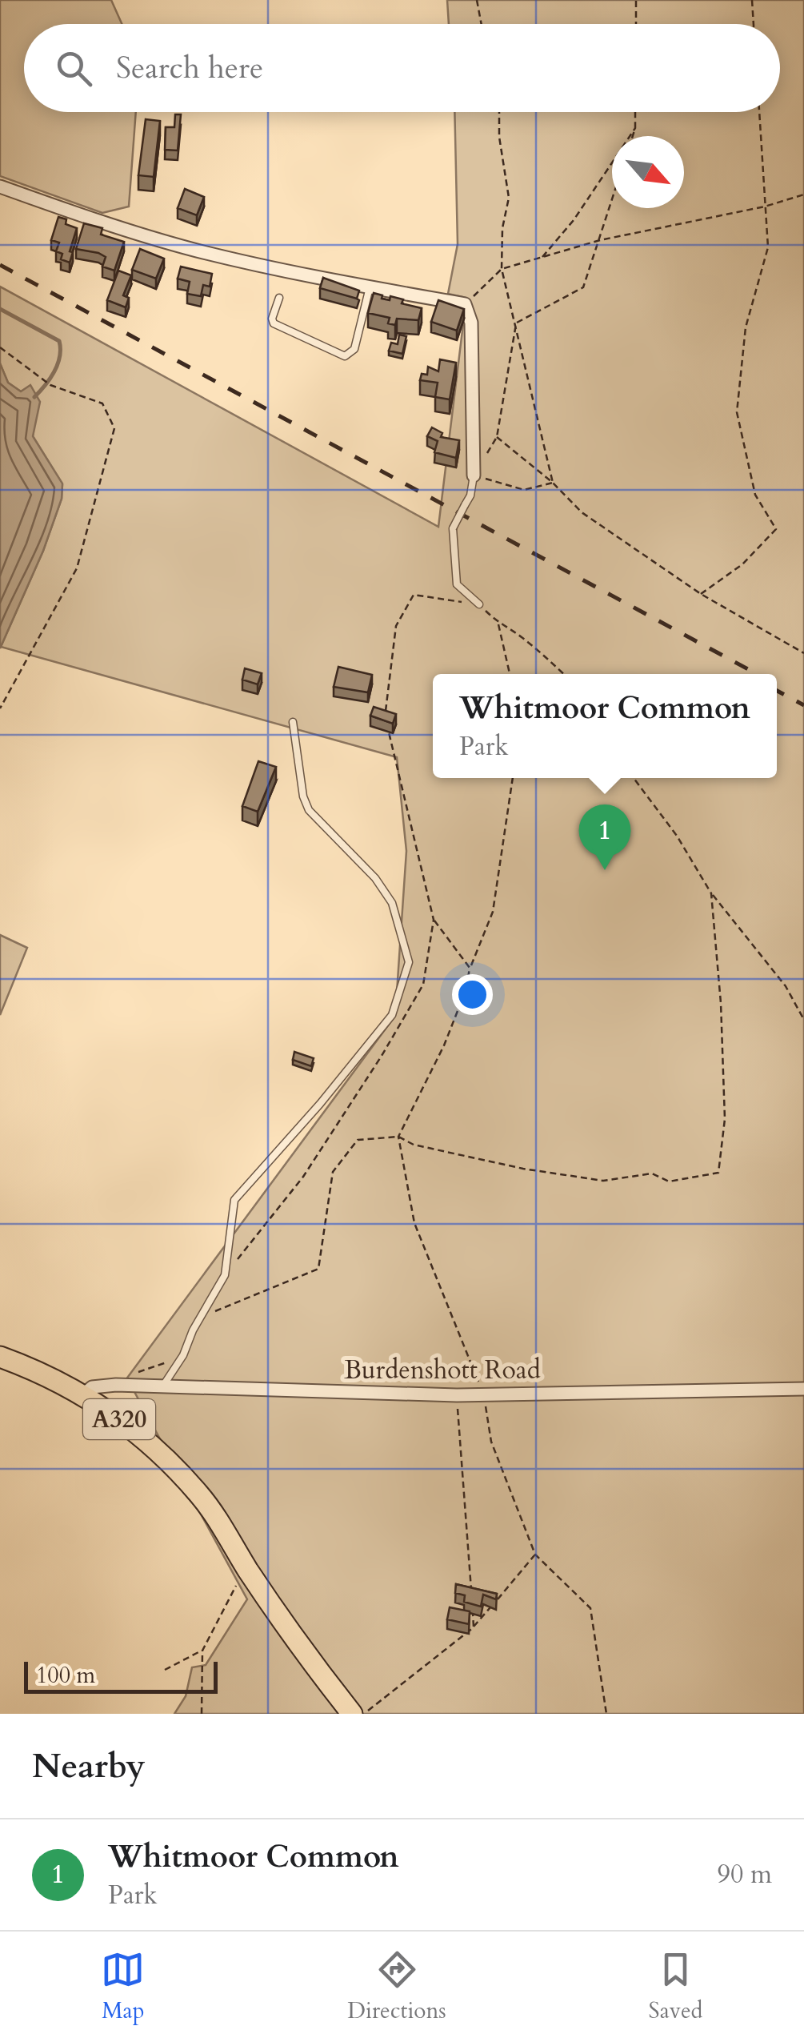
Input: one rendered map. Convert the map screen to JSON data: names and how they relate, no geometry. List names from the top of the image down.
{
  "streets": {
    "main road": ["A320"],
    "street": ["Burdenshott Road"]
  },
  "crossings": [
    ["Burdenshott Road", "A320"]
  ],
  "scale_bar": "100 m",
  "north": "bottom right",
  "page": {
    "search": "Search here",
    "popup": ["Whitmoor Common", "Park"],
    "pins": "1",
    "scale": "100 m",
    "heading": "Nearby",
    "list": [
      {
        "mark": "1",
        "name": "Whitmoor Common",
        "note": "Park",
        "value": "90 m"
      }
    ],
    "nav": ["Map", "Directions", "Saved"]
  }
}
